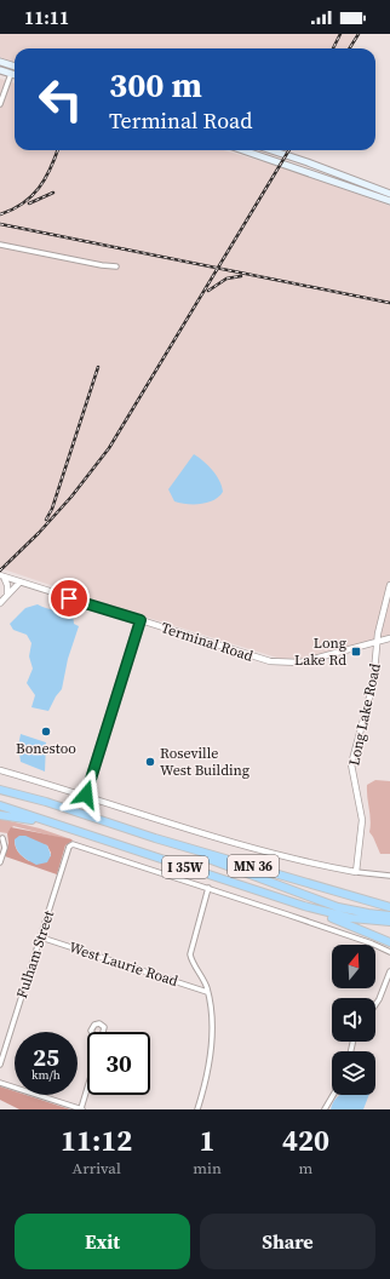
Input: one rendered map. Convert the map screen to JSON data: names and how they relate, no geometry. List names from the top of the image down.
{
  "streets": {
    "highway": ["MN 36", "I 35W"],
    "street": [
      "Terminal Road",
      "Long Lake Road",
      "Fulham Street",
      "West Laurie Road"
    ]
  },
  "crossings": [
    ["Terminal Road", "Long Lake Road"],
    ["MN 36", "I 35W"],
    ["Fulham Street", "West Laurie Road"]
  ],
  "places": {
    "transit": ["Long Lake Rd"],
    "other": ["Bonestoo", "Roseville West Building"]
  },
  "north": "top",
  "page": {
    "status": "11:11",
    "turn": ["300 m", "Terminal Road"],
    "speed": "25 km/h",
    "limit": "30",
    "eta": [
      "11:12",
      "Arrival",
      "1",
      "min",
      "420",
      "m"
    ],
    "buttons": ["Exit", "Share"]
  }
}
